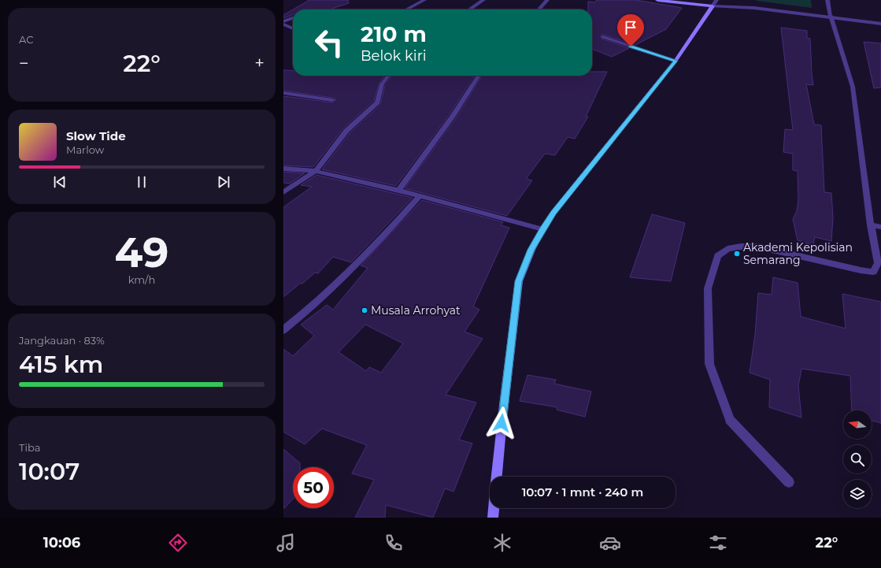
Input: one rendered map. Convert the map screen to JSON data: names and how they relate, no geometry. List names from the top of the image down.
{
  "places": ["Akademi Kepolisian Semarang", "Musala Arrohyat"],
  "north": "left",
  "page": {
    "tile": [
      "AC",
      ["49", "km/h"],
      ["Jangkauan · 83%", "415 km"],
      ["Tiba", "10:07"]
    ],
    "turn": ["210 m", "Belok kiri"],
    "heat": ["−", "22°", "+"],
    "song": ["Slow Tide", "Marlow"],
    "limit": "50",
    "trip": "10:07 · 1 mnt · 240 m",
    "tabs": ["10:06", "22°"]
  }
}
